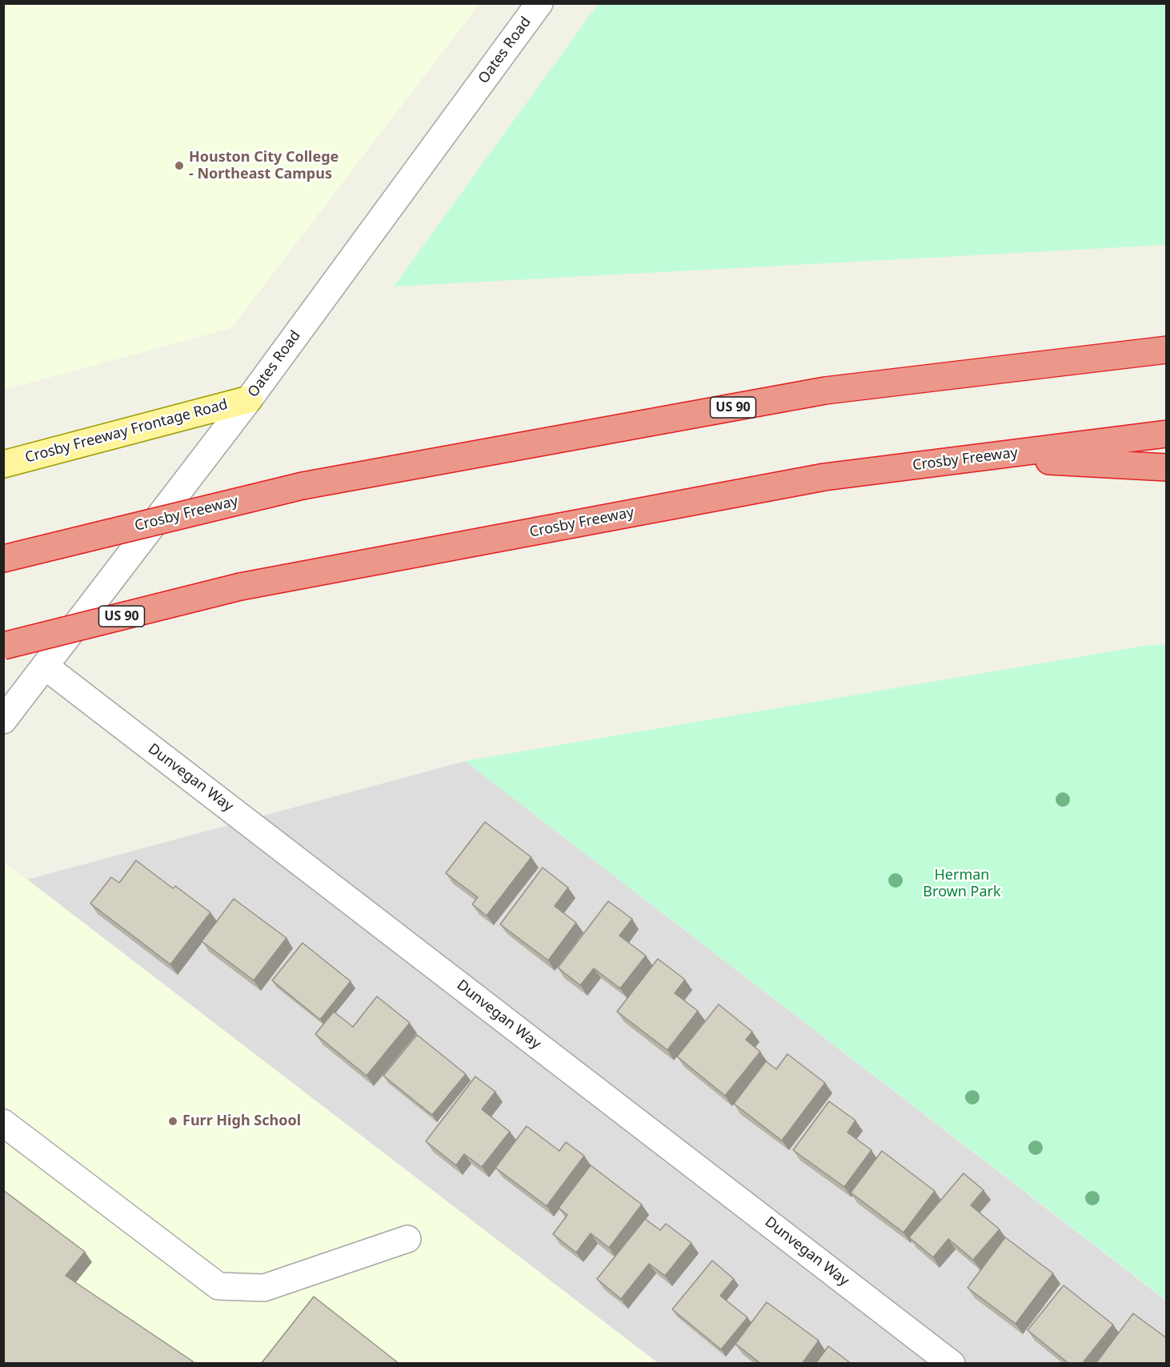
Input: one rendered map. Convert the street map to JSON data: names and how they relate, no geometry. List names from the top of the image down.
{
  "streets": {
    "highway": ["US 90", "Crosby Freeway"],
    "main road": ["Crosby Freeway Frontage Road"],
    "street": ["Oates Road", "Dunvegan Way"]
  },
  "crossings": [
    ["Oates Road", "Crosby Freeway Frontage Road"],
    ["Oates Road", "Dunvegan Way"]
  ],
  "parks": ["Herman Brown Park"],
  "places": ["Houston City College - Northeast Campus", "Furr High School"]
}
